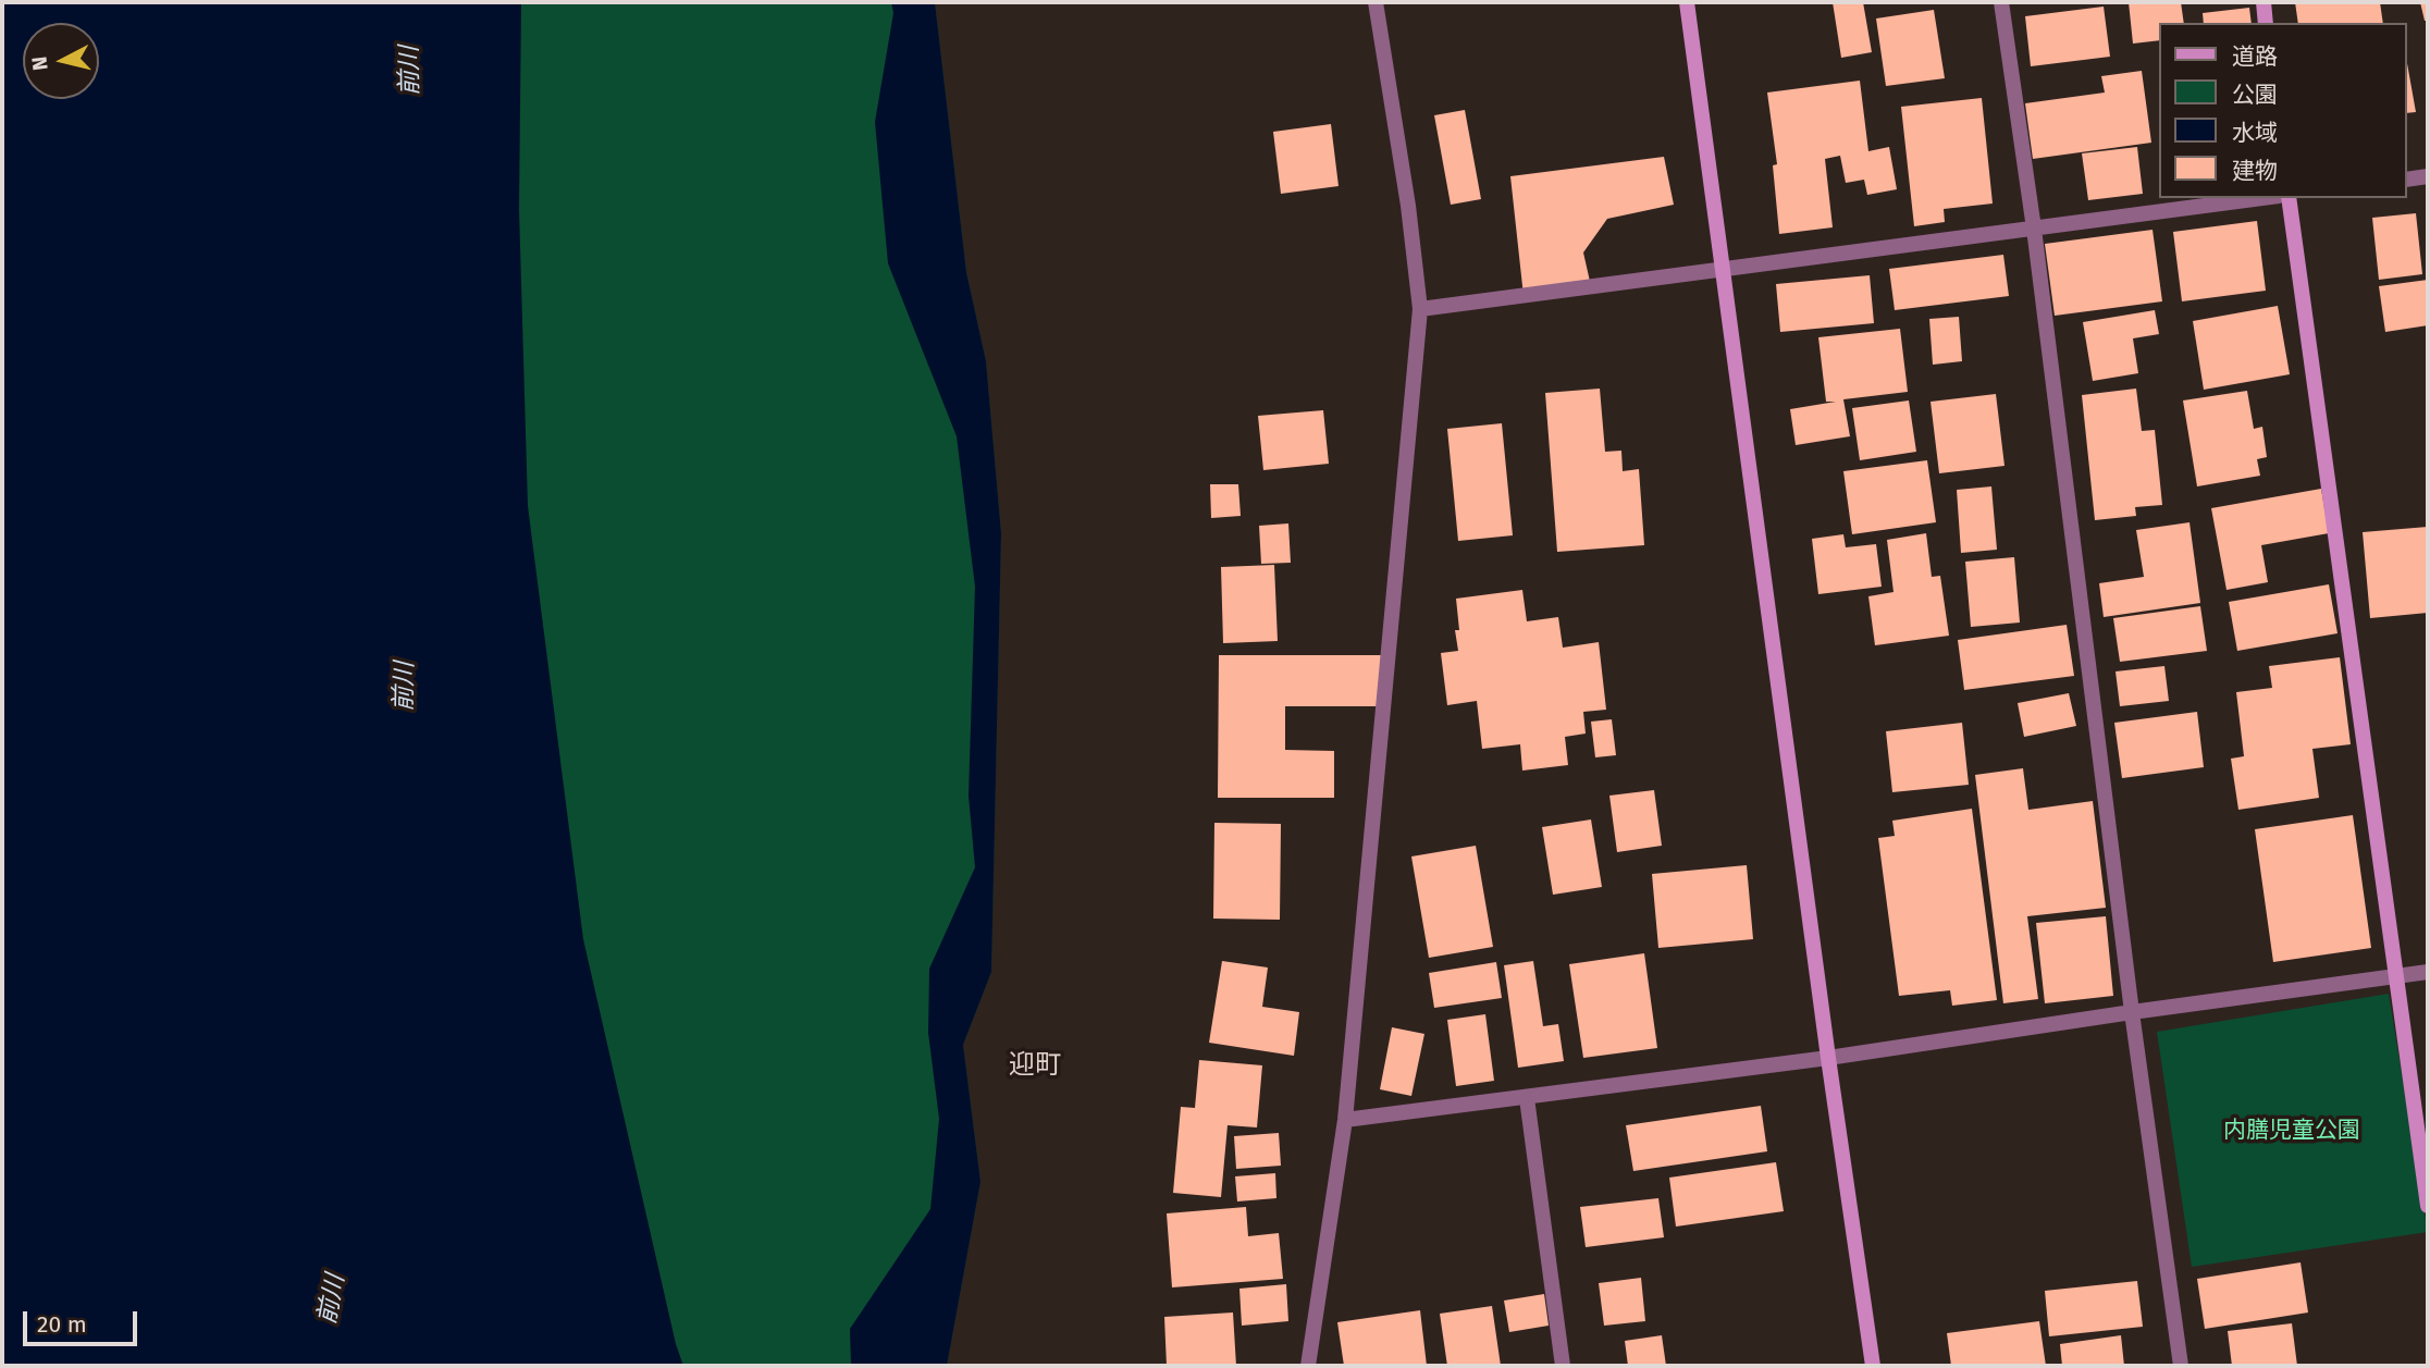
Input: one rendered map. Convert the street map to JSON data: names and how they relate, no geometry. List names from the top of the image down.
{
  "districts": ["迎町"],
  "water": ["前川"],
  "parks": ["内膳児童公園"],
  "legend": [
    "道路",
    "公園",
    "水域",
    "建物"
  ],
  "scale_bar": "20 m",
  "north": "left"
}
